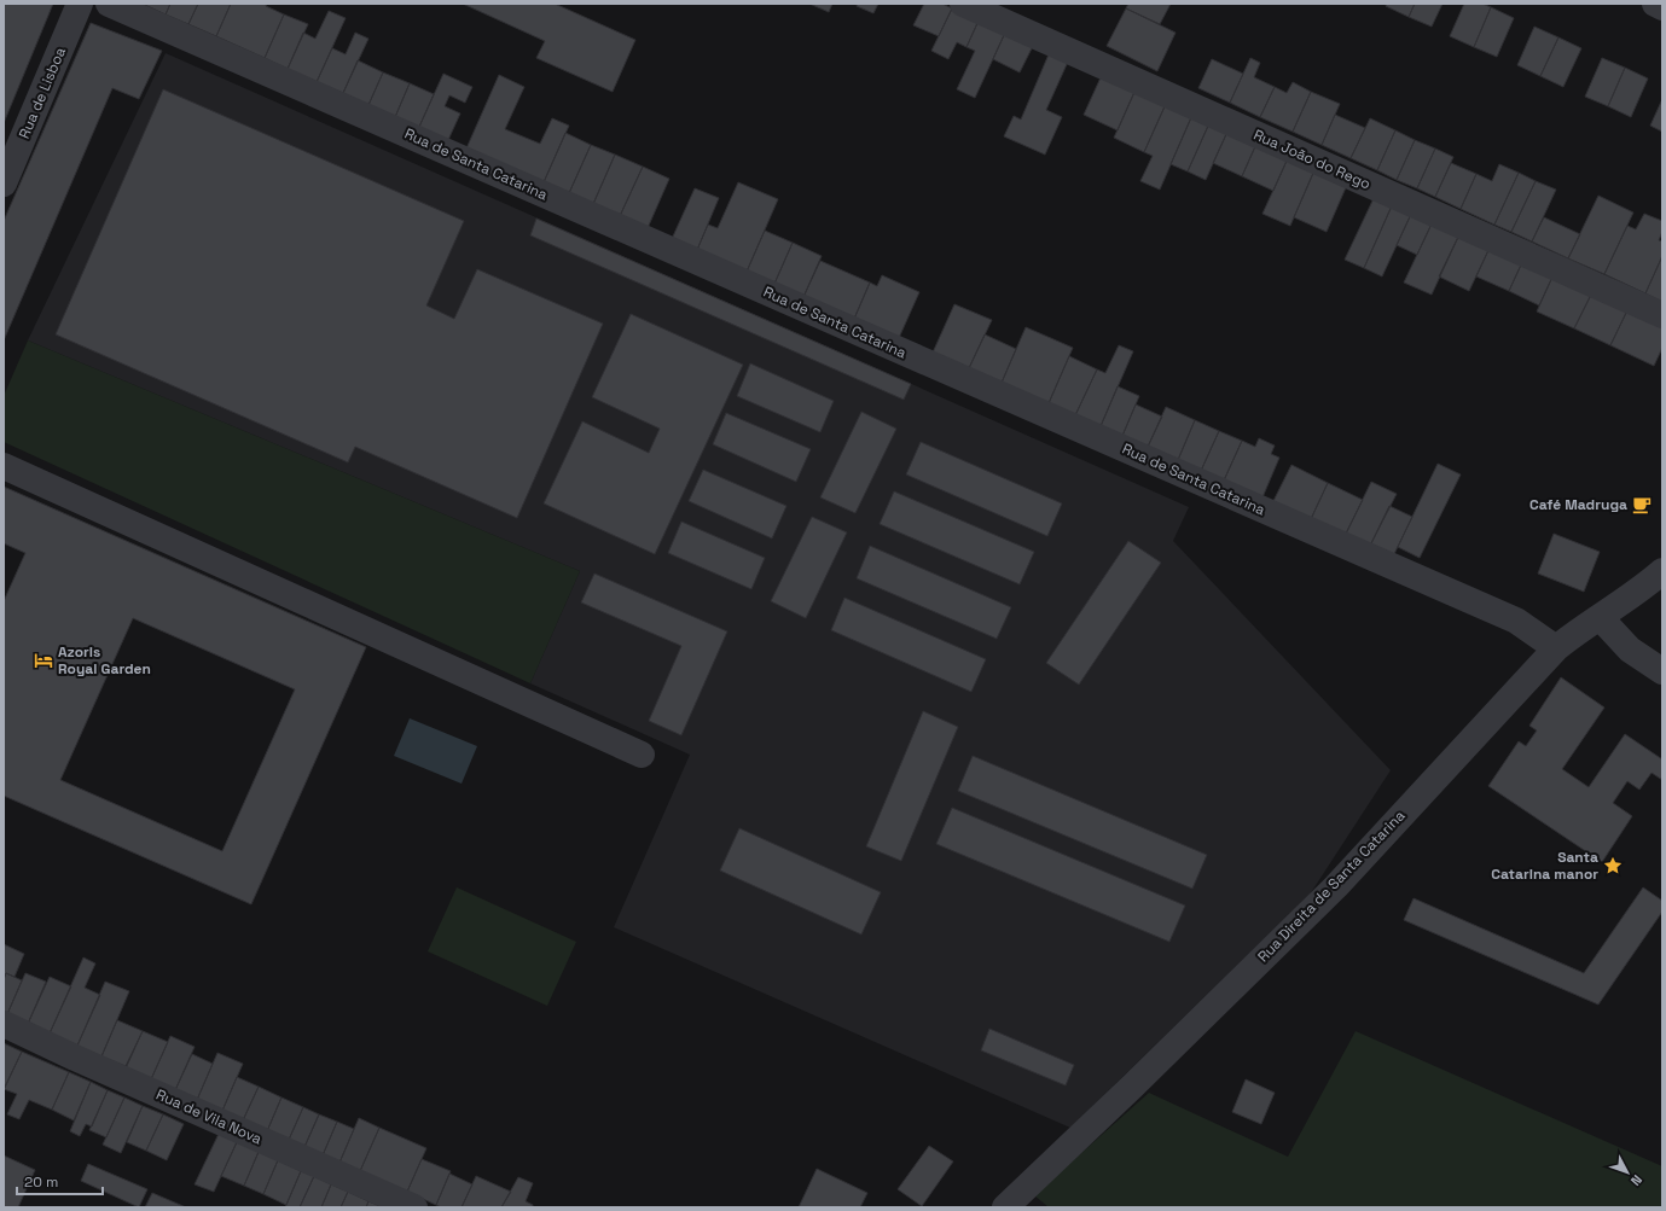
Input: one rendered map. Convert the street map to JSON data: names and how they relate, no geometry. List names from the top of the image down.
{
  "streets": {
    "street": [
      "Rua de Lisboa",
      "Rua João do Rego",
      "Rua de Santa Catarina",
      "Rua Direita de Santa Catarina",
      "Rua de Vila Nova"
    ]
  },
  "crossings": [
    ["Rua de Santa Catarina", "Rua Direita de Santa Catarina"]
  ],
  "places": {
    "cafe": ["Café Madruga"],
    "hotel": ["Azoris Royal Garden"],
    "place": ["Santa Catarina manor"]
  },
  "scale_bar": "20 m",
  "north": "bottom right"
}
